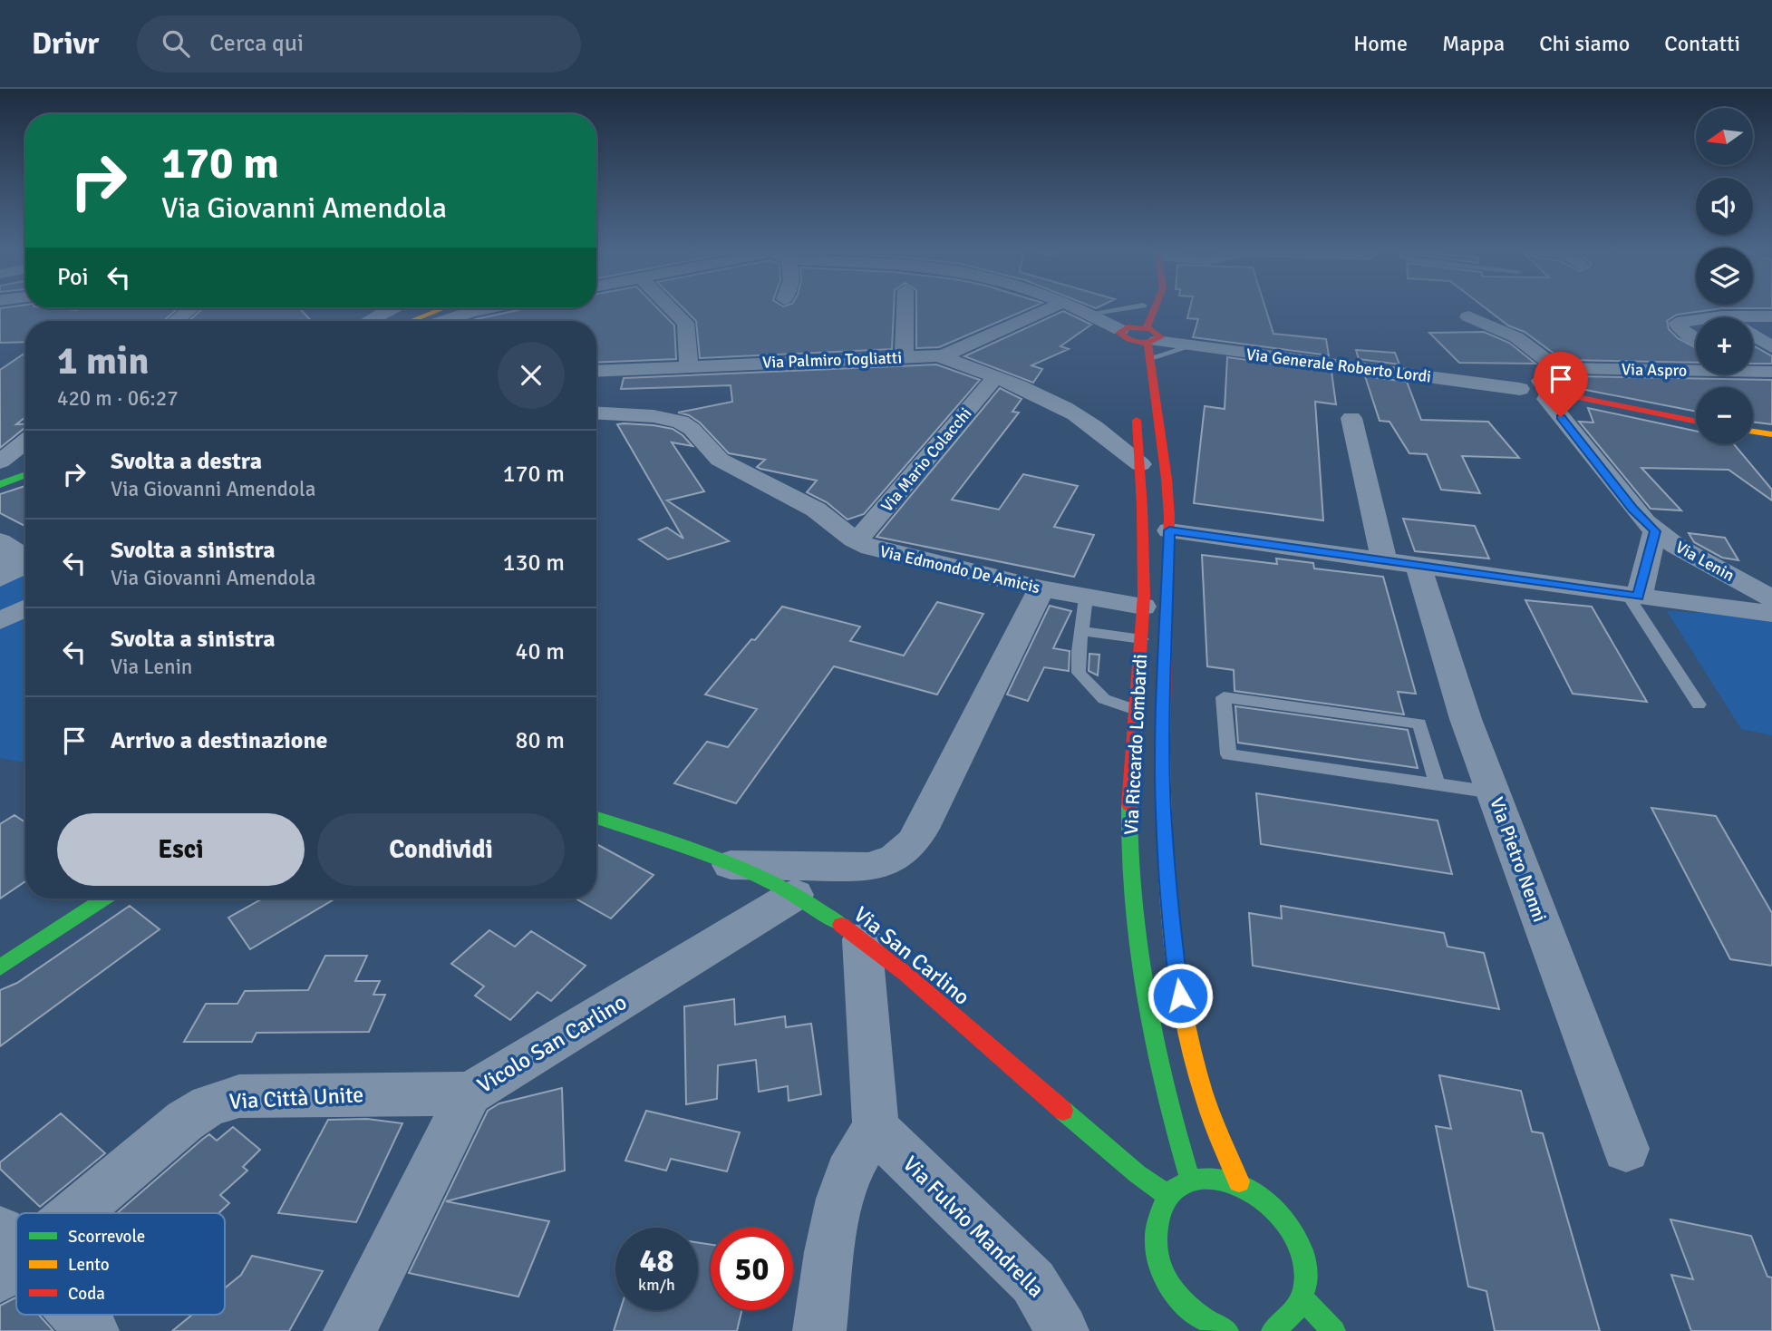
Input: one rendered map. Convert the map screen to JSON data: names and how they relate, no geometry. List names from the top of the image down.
{
  "streets": {
    "main road": ["Via Riccardo Lombardi", "Via San Carlino"],
    "street": [
      "Via Palmiro Togliatti",
      "Via Generale Roberto Lordi",
      "Via Aspro",
      "Via Mario Colacchi",
      "Via Lenin",
      "Via Edmondo De Amicis",
      "Via Pietro Nenni",
      "Vicolo San Carlino",
      "Via Città Unite",
      "Via Fulvio Mandrella"
    ]
  },
  "crossings": [
    ["Via Generale Roberto Lordi", "Via Lenin"],
    ["Via Generale Roberto Lordi", "Via Riccardo Lombardi"],
    ["Via Mario Colacchi", "Via Edmondo De Amicis"],
    ["Via Edmondo De Amicis", "Via Riccardo Lombardi"],
    ["Via San Carlino", "Vicolo San Carlino"],
    ["Vicolo San Carlino", "Via Città Unite"]
  ],
  "legend": ["Scorrevole", "Lento", "Coda"],
  "north": "left",
  "page": {
    "header": "Drivr",
    "search": "Cerca qui",
    "nav": [
      "Home",
      "Mappa",
      "Chi siamo",
      "Contatti"
    ],
    "map_buttons": ["+", "−"],
    "turn": ["170 m", "Via Giovanni Amendola"],
    "then": "Poi",
    "heading": ["1 min", "420 m · 06:27"],
    "list": [
      {
        "name": "Svolta a destra",
        "note": "Via Giovanni Amendola",
        "value": "170 m"
      },
      {
        "name": "Svolta a sinistra",
        "note": "Via Giovanni Amendola",
        "value": "130 m"
      },
      {
        "name": "Svolta a sinistra",
        "note": "Via Lenin",
        "value": "40 m"
      },
      {
        "name": "Arrivo a destinazione",
        "value": "80 m"
      }
    ],
    "buttons": ["Esci", "Condividi"],
    "speed": "48 km/h",
    "limit": "50"
  }
}
